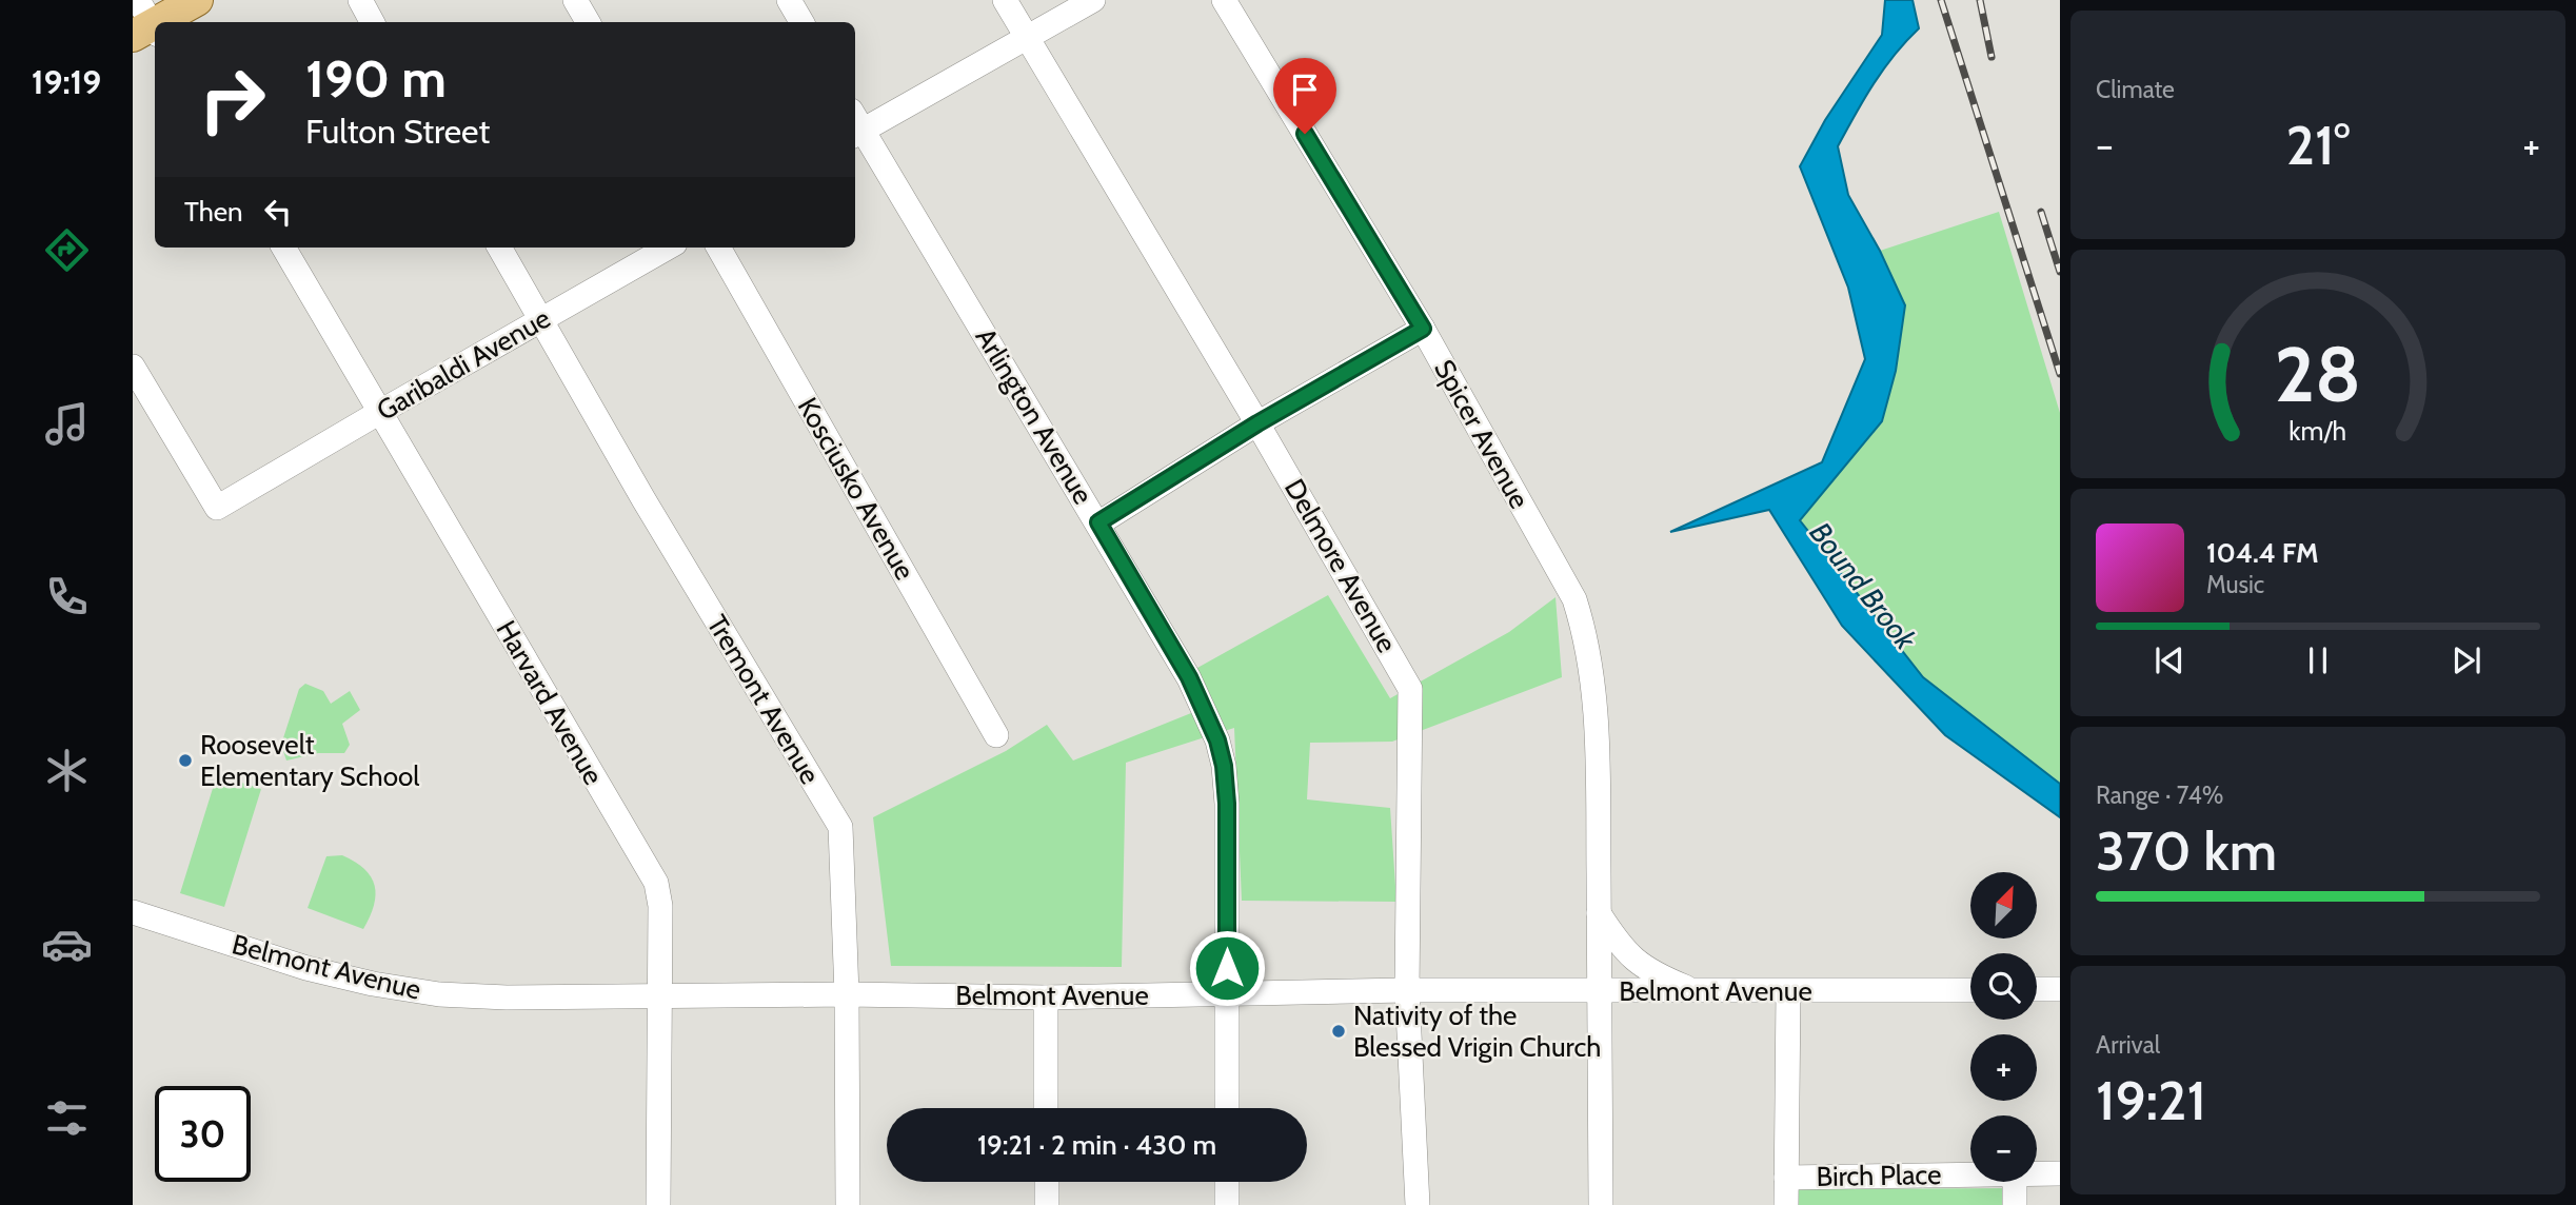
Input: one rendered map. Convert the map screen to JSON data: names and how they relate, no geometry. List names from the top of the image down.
{
  "streets": {
    "street": [
      "Garibaldi Avenue",
      "Arlington Avenue",
      "Spicer Avenue",
      "Kosciusko Avenue",
      "Delmore Avenue",
      "Tremont Avenue",
      "Harvard Avenue",
      "Belmont Avenue",
      "Birch Place"
    ]
  },
  "crossings": [
    ["Garibaldi Avenue", "Tremont Avenue"],
    ["Garibaldi Avenue", "Harvard Avenue"],
    ["Arlington Avenue", "Belmont Avenue"],
    ["Spicer Avenue", "Belmont Avenue"],
    ["Delmore Avenue", "Belmont Avenue"],
    ["Tremont Avenue", "Belmont Avenue"],
    ["Harvard Avenue", "Belmont Avenue"]
  ],
  "water": ["Bound Brook"],
  "places": ["Roosevelt Elementary School", "Nativity of the Blessed Vrigin Church"],
  "north": "top right",
  "page": {
    "tabs": "19:19",
    "tile": [
      "Climate",
      ["Range · 74%", "370 km"],
      ["Arrival", "19:21"]
    ],
    "turn": ["190 m", "Fulton Street"],
    "heat": ["−", "21°", "+"],
    "then": "Then",
    "song": ["104.4 FM", "Music"],
    "map_buttons": ["+", "−"],
    "limit": "30",
    "trip": "19:21 · 2 min · 430 m",
    "gauge": ["28", "km/h"]
  }
}
